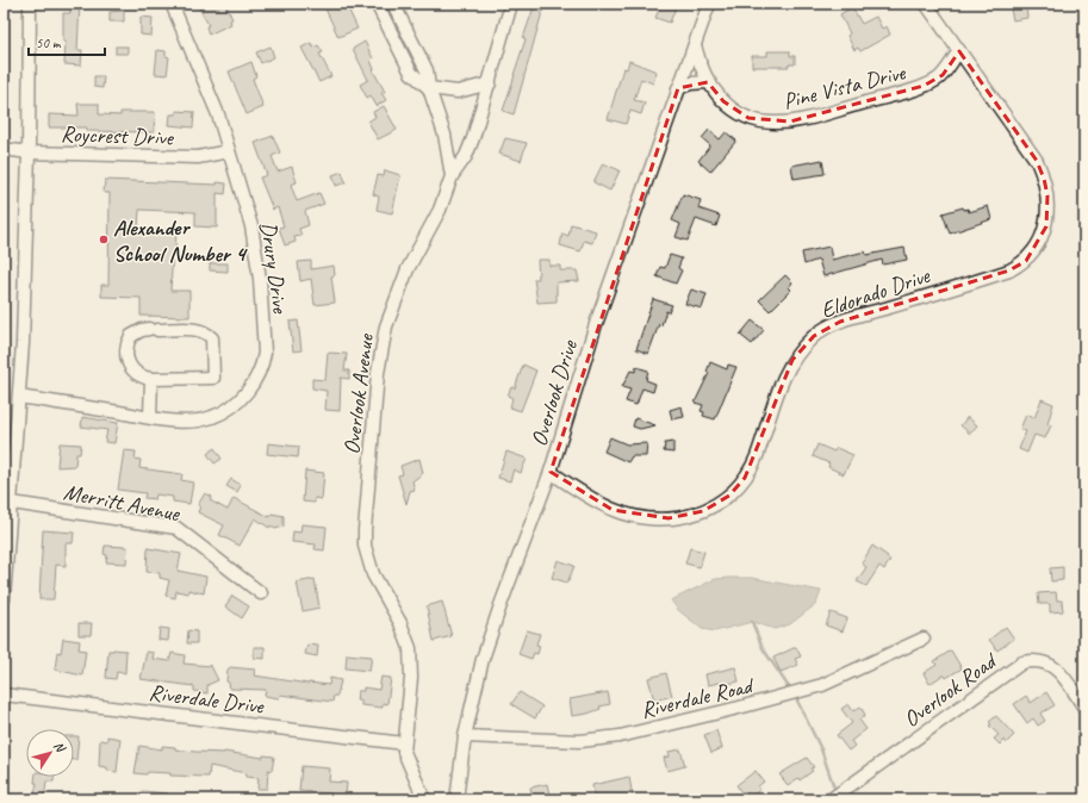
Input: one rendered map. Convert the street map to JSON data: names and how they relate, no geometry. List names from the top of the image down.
{
  "streets": {
    "street": [
      "Pine Vista Drive",
      "Roycrest Drive",
      "Drury Drive",
      "Eldorado Drive",
      "Overlook Drive",
      "Overlook Avenue",
      "Merritt Avenue",
      "Overlook Road",
      "Riverdale Road",
      "Riverdale Drive"
    ]
  },
  "crossings": [
    ["Pine Vista Drive", "Eldorado Drive"],
    ["Pine Vista Drive", "Overlook Drive"],
    ["Roycrest Drive", "Drury Drive"],
    ["Eldorado Drive", "Overlook Drive"],
    ["Overlook Drive", "Riverdale Road"],
    ["Overlook Avenue", "Riverdale Drive"]
  ],
  "places": ["Alexander School Number 4"],
  "scale_bar": "50 m",
  "north": "top right"
}
